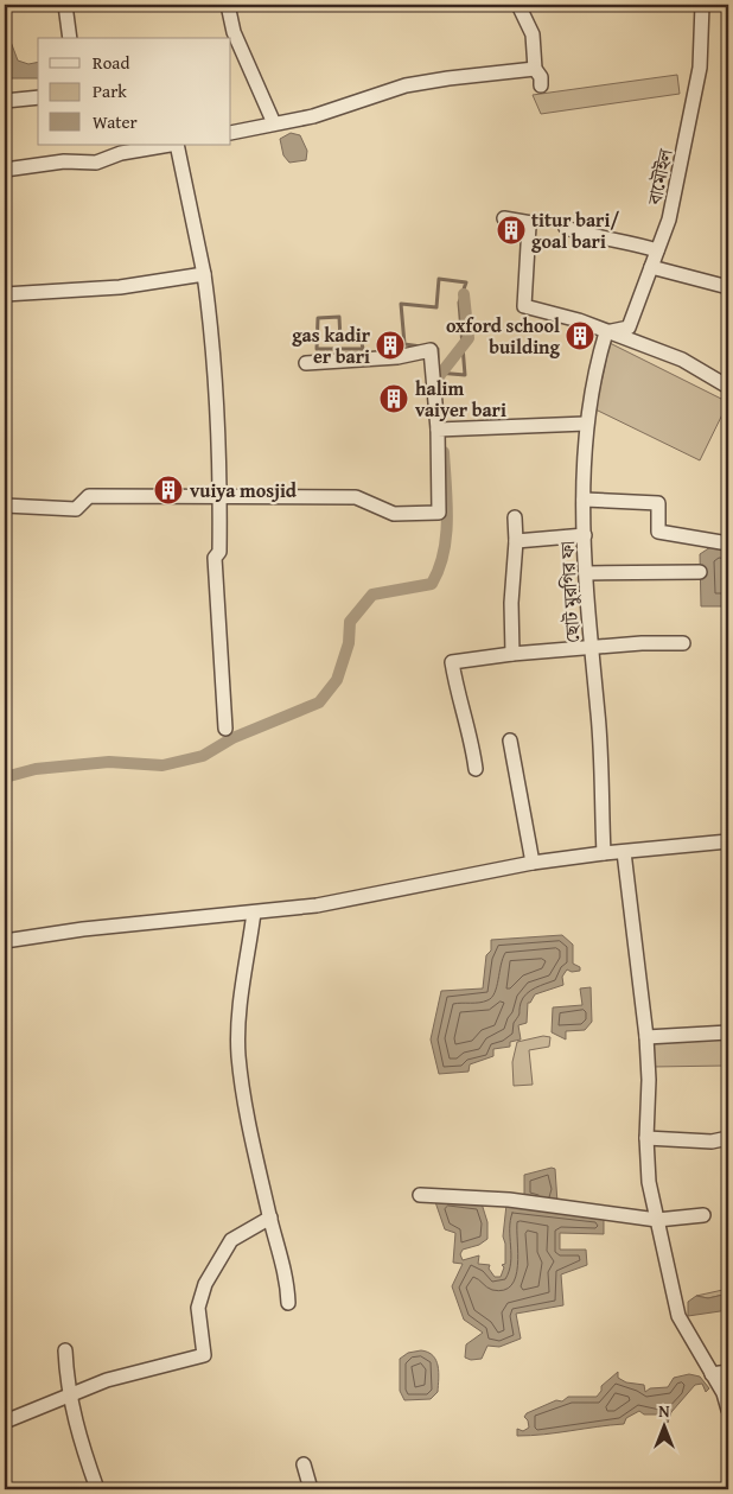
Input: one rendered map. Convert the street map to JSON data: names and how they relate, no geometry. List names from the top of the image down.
{
  "streets": {
    "street": ["বামৌইল", "ছোট মুরগির ফা"]
  },
  "crossings": [
    ["বামৌইল", "ছোট মুরগির ফা"]
  ],
  "places": {
    "building": [
      "titur bari/ goal bari",
      "oxford school building",
      "gas kadir er bari",
      "halim vaiyer bari",
      "vuiya mosjid"
    ]
  },
  "legend": ["Road", "Park", "Water"],
  "north": "top"
}
